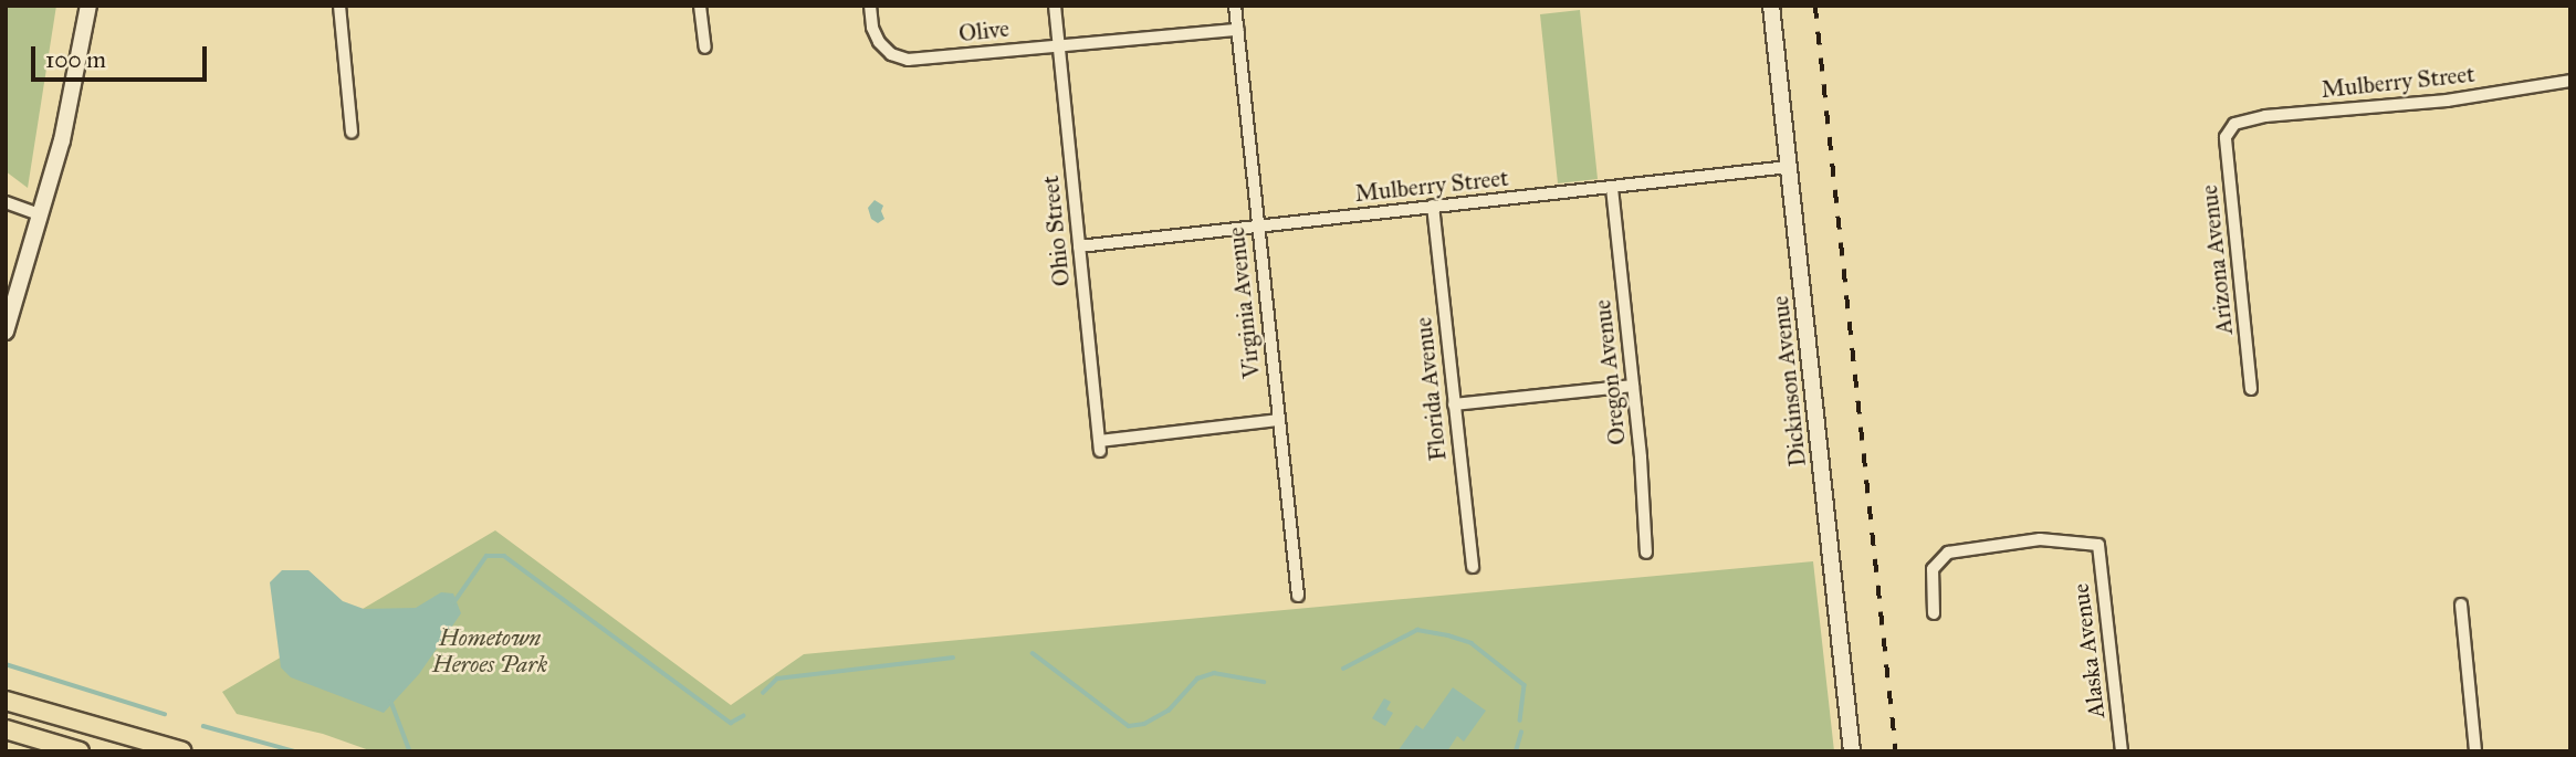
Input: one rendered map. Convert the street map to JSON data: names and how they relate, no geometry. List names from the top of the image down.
{
  "streets": {
    "street": [
      "Olive",
      "Mulberry Street",
      "Ohio Street",
      "Arizona Avenue",
      "Virginia Avenue",
      "Oregon Avenue",
      "Dickinson Avenue",
      "Florida Avenue",
      "Alaska Avenue"
    ]
  },
  "crossings": [
    ["Olive", "Ohio Street"],
    ["Olive", "Virginia Avenue"],
    ["Mulberry Street", "Ohio Street"],
    ["Mulberry Street", "Arizona Avenue"],
    ["Mulberry Street", "Virginia Avenue"],
    ["Mulberry Street", "Oregon Avenue"],
    ["Mulberry Street", "Dickinson Avenue"],
    ["Mulberry Street", "Florida Avenue"],
    ["Ohio Street", "Virginia Avenue"]
  ],
  "parks": ["Hometown Heroes Park"],
  "scale_bar": "100 m"
}
